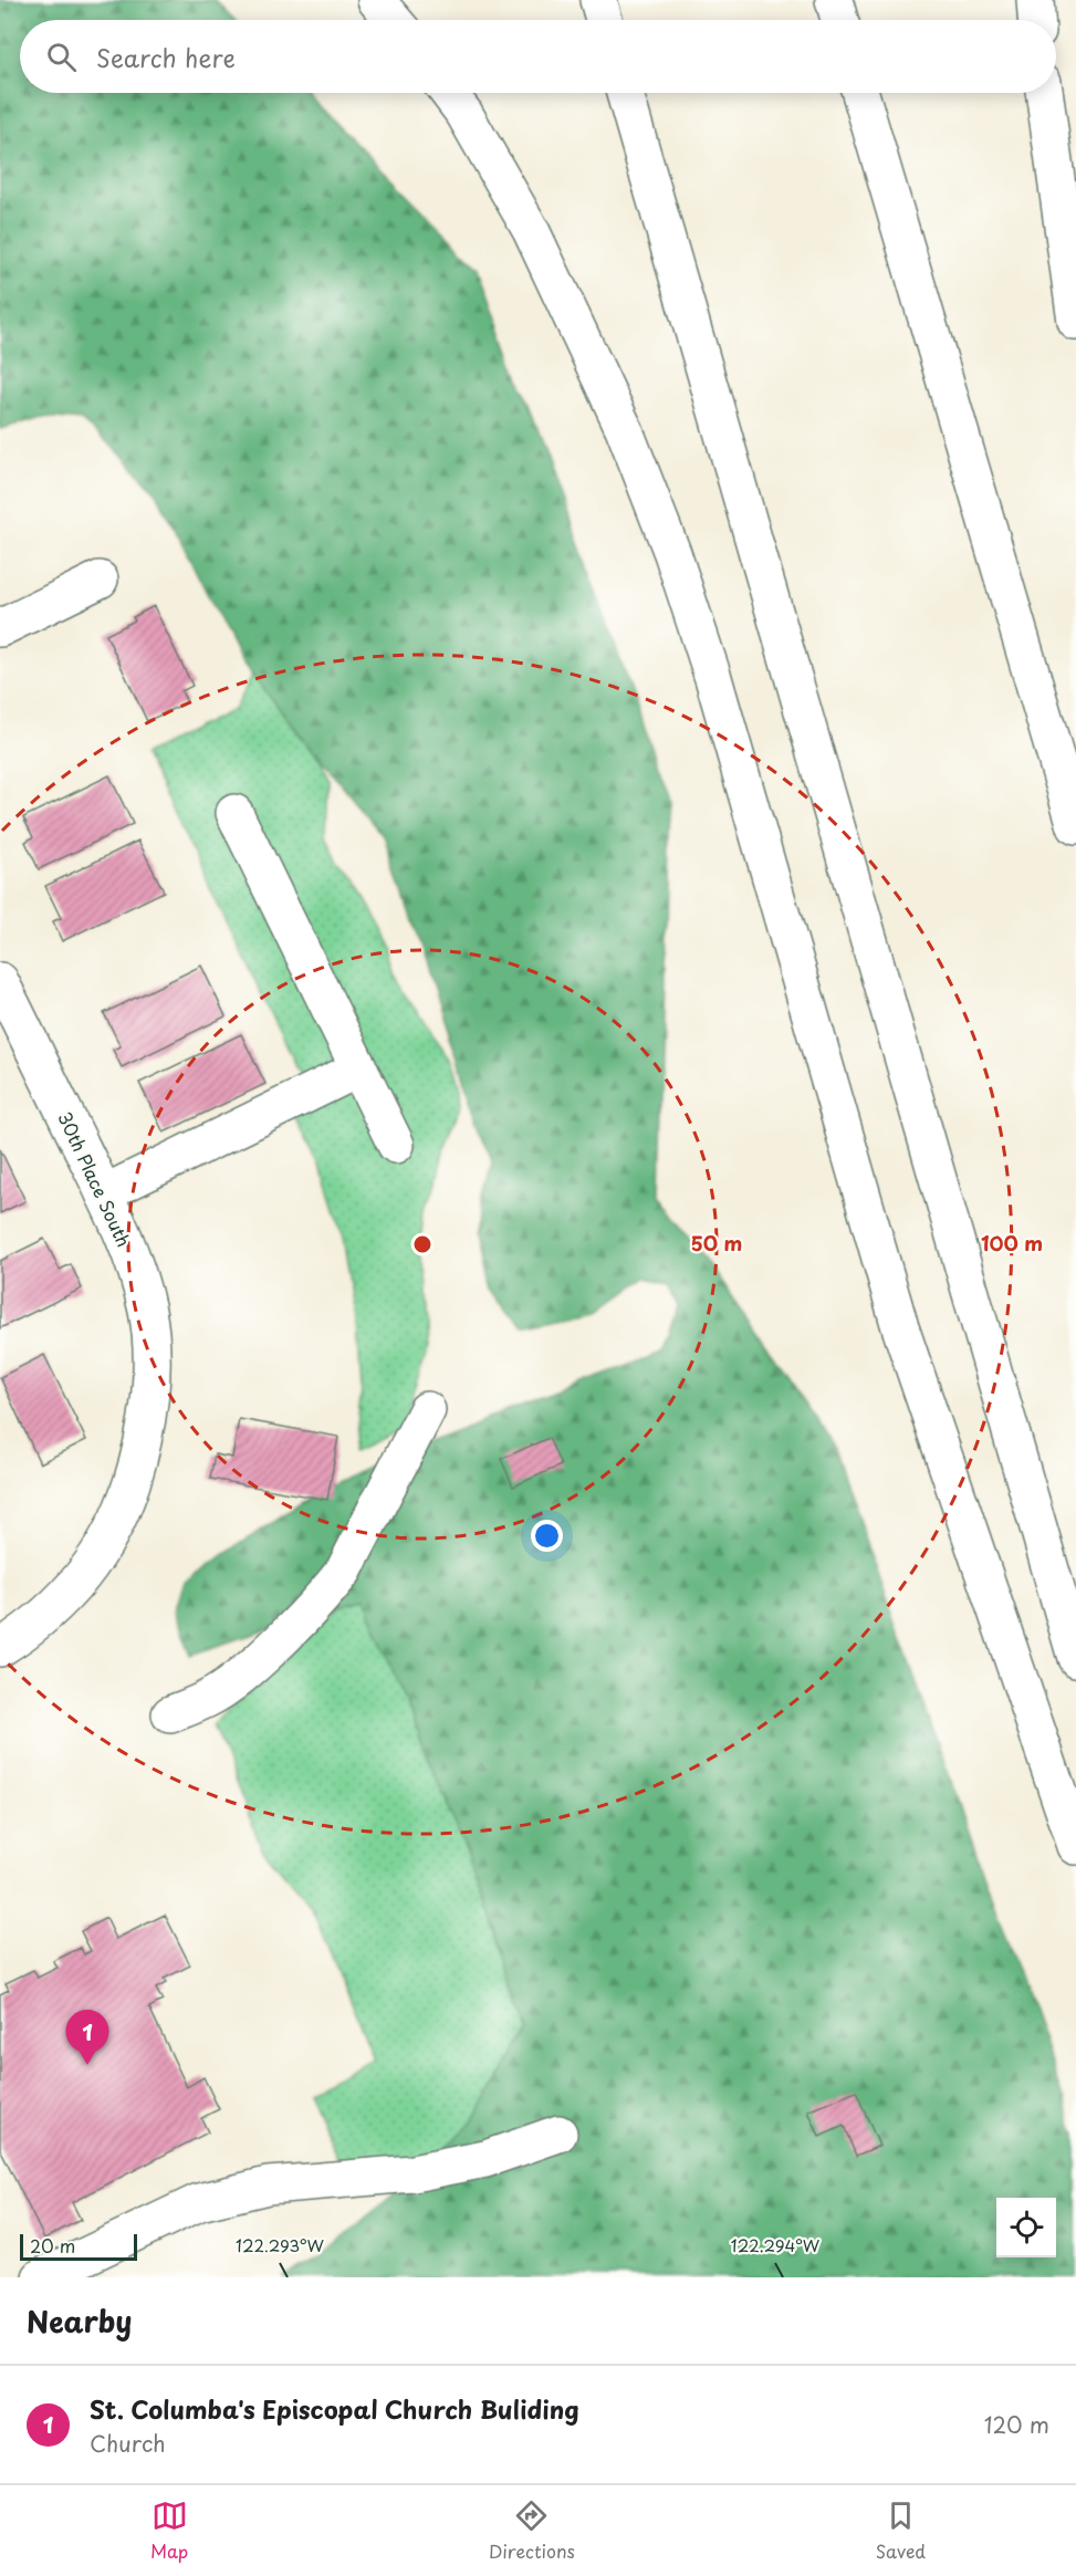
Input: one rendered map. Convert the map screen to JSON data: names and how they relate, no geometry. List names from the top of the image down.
{
  "streets": {
    "main road": ["30th Place South"]
  },
  "scale_bar": "20 m",
  "page": {
    "search": "Search here",
    "pins": "1",
    "scale": "20 m",
    "heading": "Nearby",
    "list": [
      {
        "mark": "1",
        "name": "St. Columba's Episcopal Church Buliding",
        "note": "Church",
        "value": "120 m"
      }
    ],
    "nav": ["Map", "Directions", "Saved"]
  },
  "coordinates": ["122.293°W", "122.294°W"],
  "rings": ["50 m", "100 m"]
}
